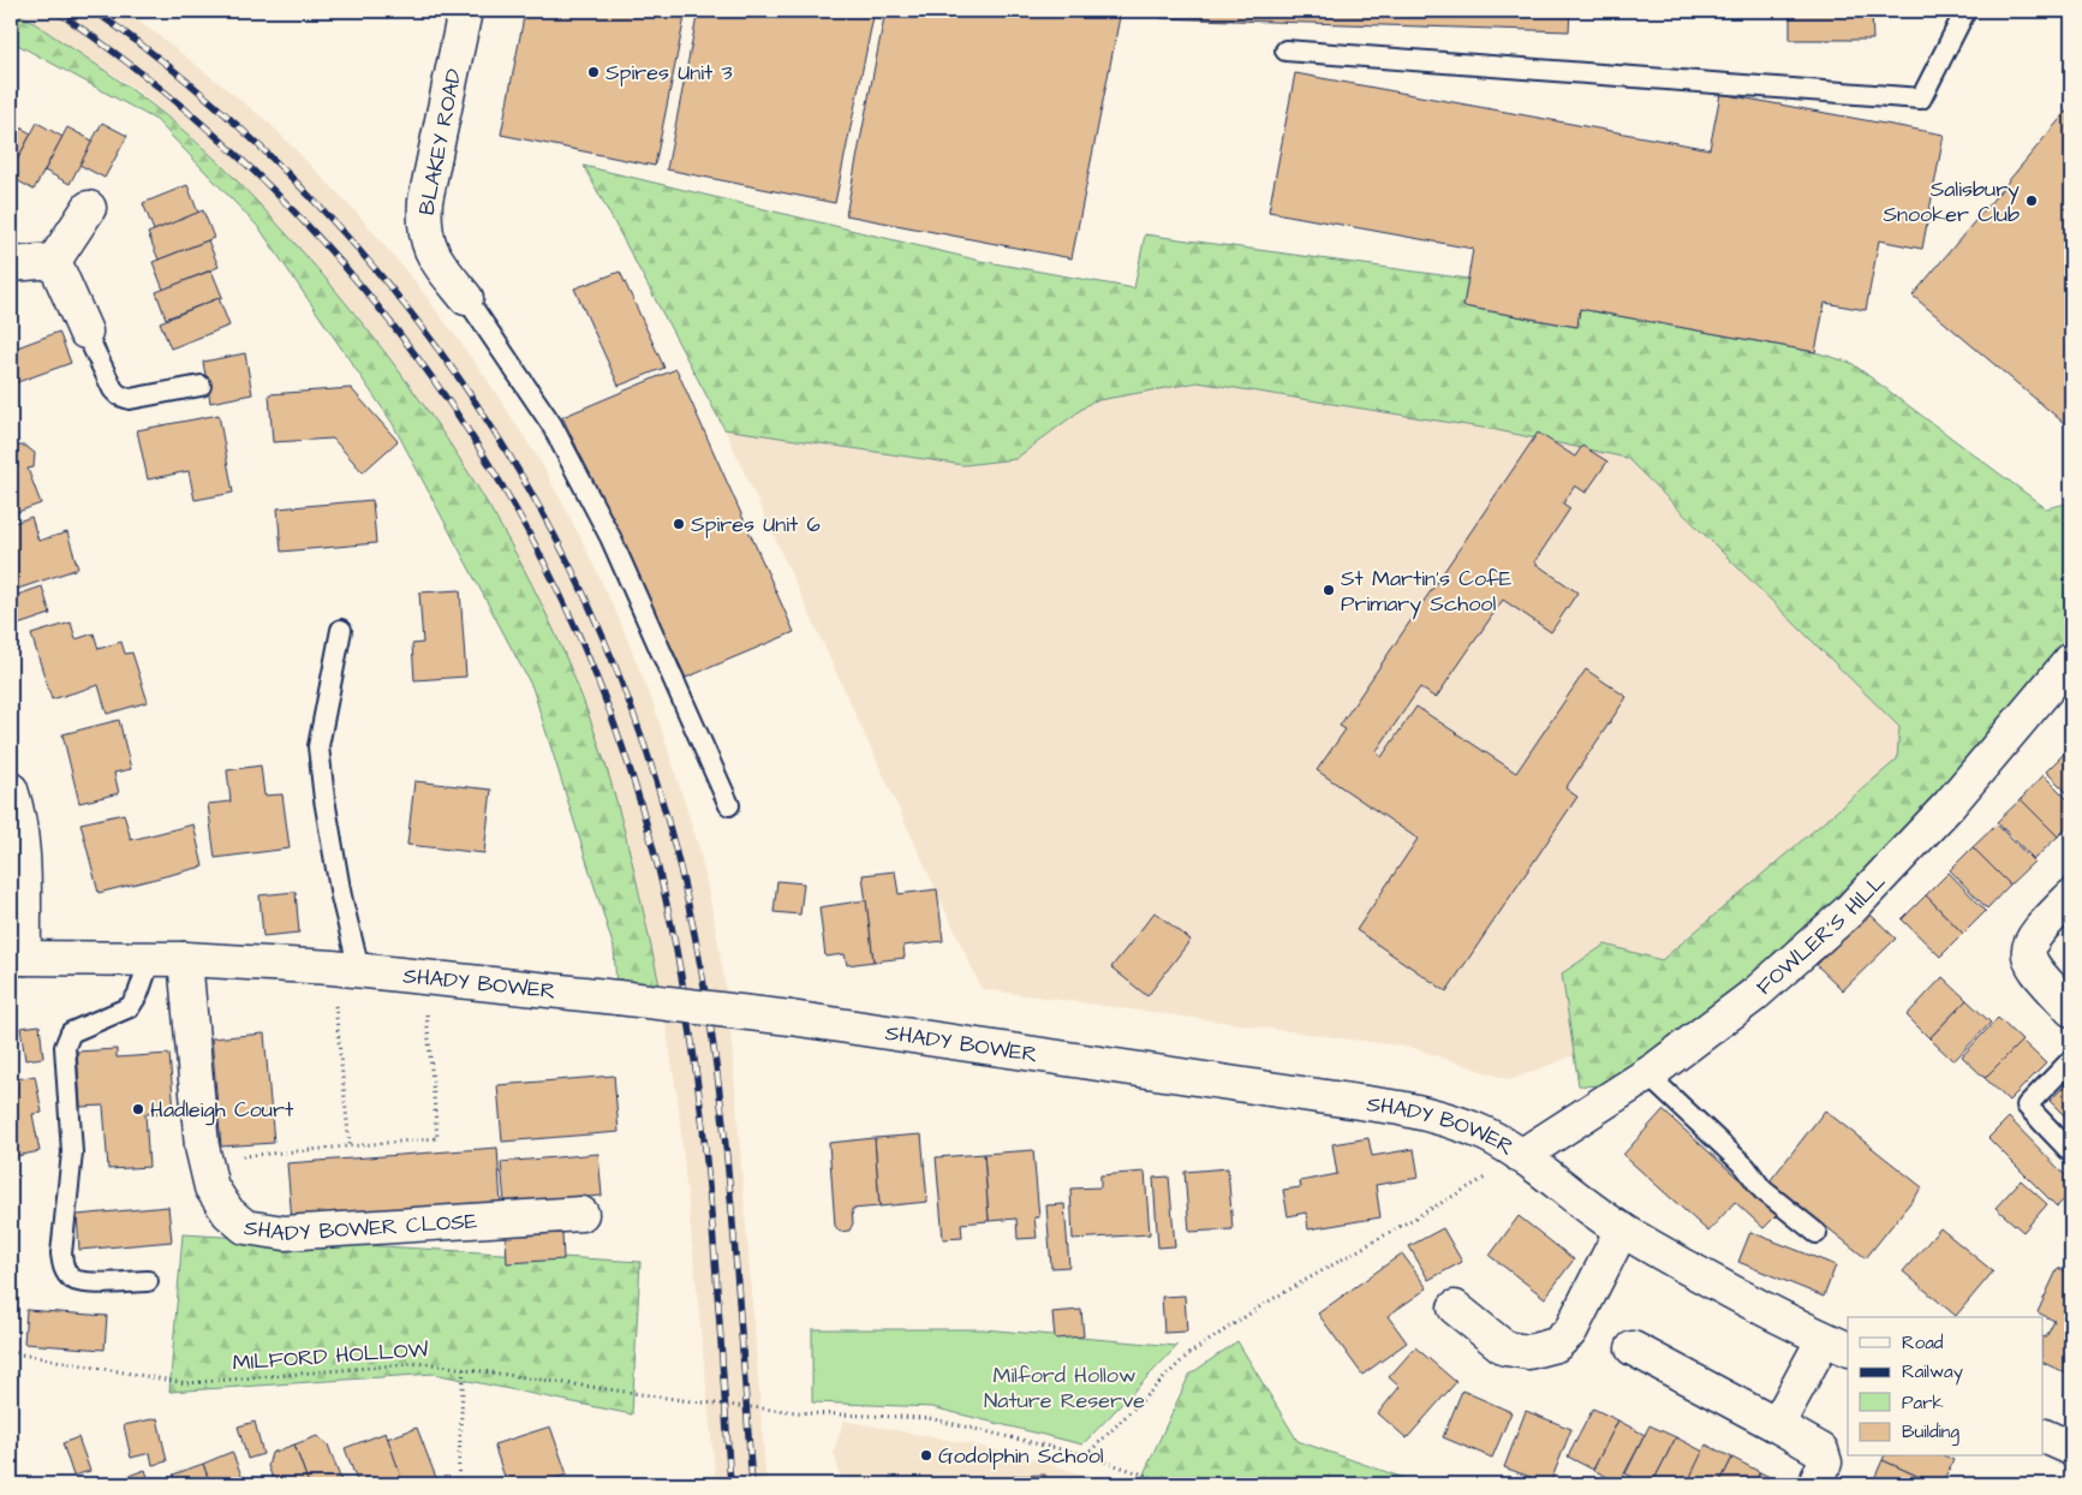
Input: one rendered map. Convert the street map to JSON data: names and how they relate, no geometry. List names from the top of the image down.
{
  "streets": {
    "street": [
      "BLAKEY ROAD",
      "FOWLER'S HILL",
      "SHADY BOWER",
      "SHADY BOWER CLOSE"
    ],
    "path": ["MILFORD HOLLOW"]
  },
  "crossings": [
    ["FOWLER'S HILL", "SHADY BOWER"],
    ["SHADY BOWER", "SHADY BOWER CLOSE"]
  ],
  "parks": ["Milford Hollow Nature Reserve"],
  "places": [
    "Spires Unit 3",
    "Salisbury Snooker Club",
    "Spires Unit 6",
    "St Martin's CofE Primary School",
    "Hadleigh Court",
    "Godolphin School"
  ],
  "legend": [
    "Road",
    "Railway",
    "Park",
    "Building"
  ]
}
